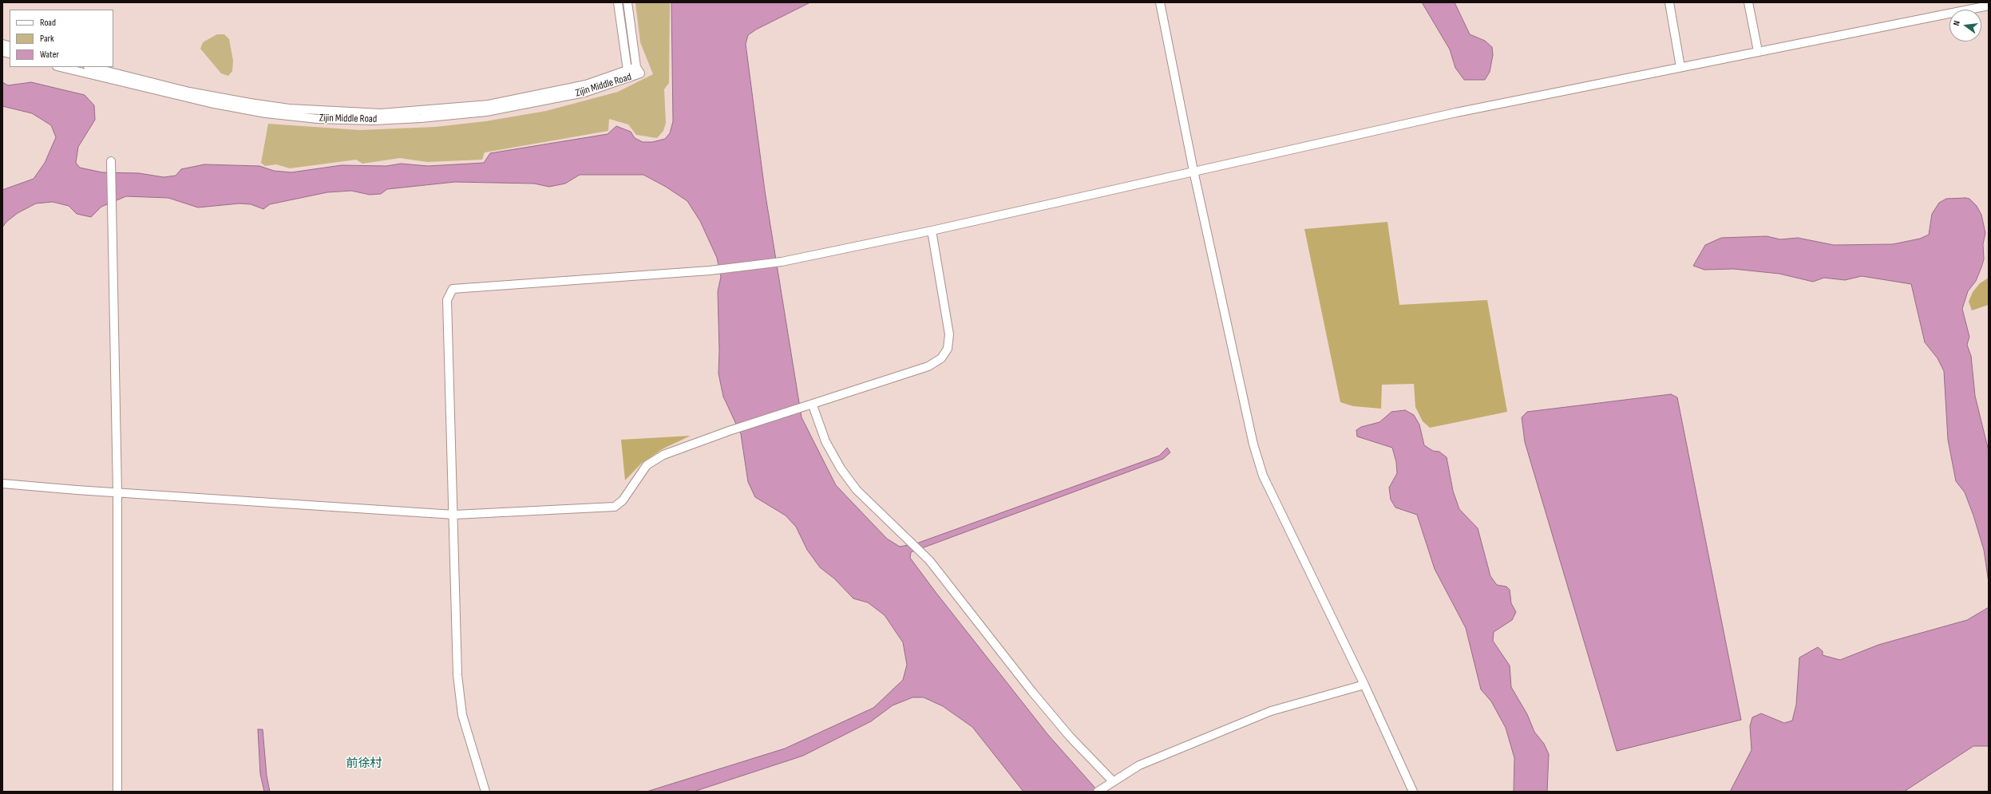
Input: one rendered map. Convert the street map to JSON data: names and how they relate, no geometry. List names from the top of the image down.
{
  "streets": {
    "street": ["Zijin Middle Road"]
  },
  "districts": ["前徐村"],
  "legend": ["Road", "Park", "Water"],
  "north": "left"
}
